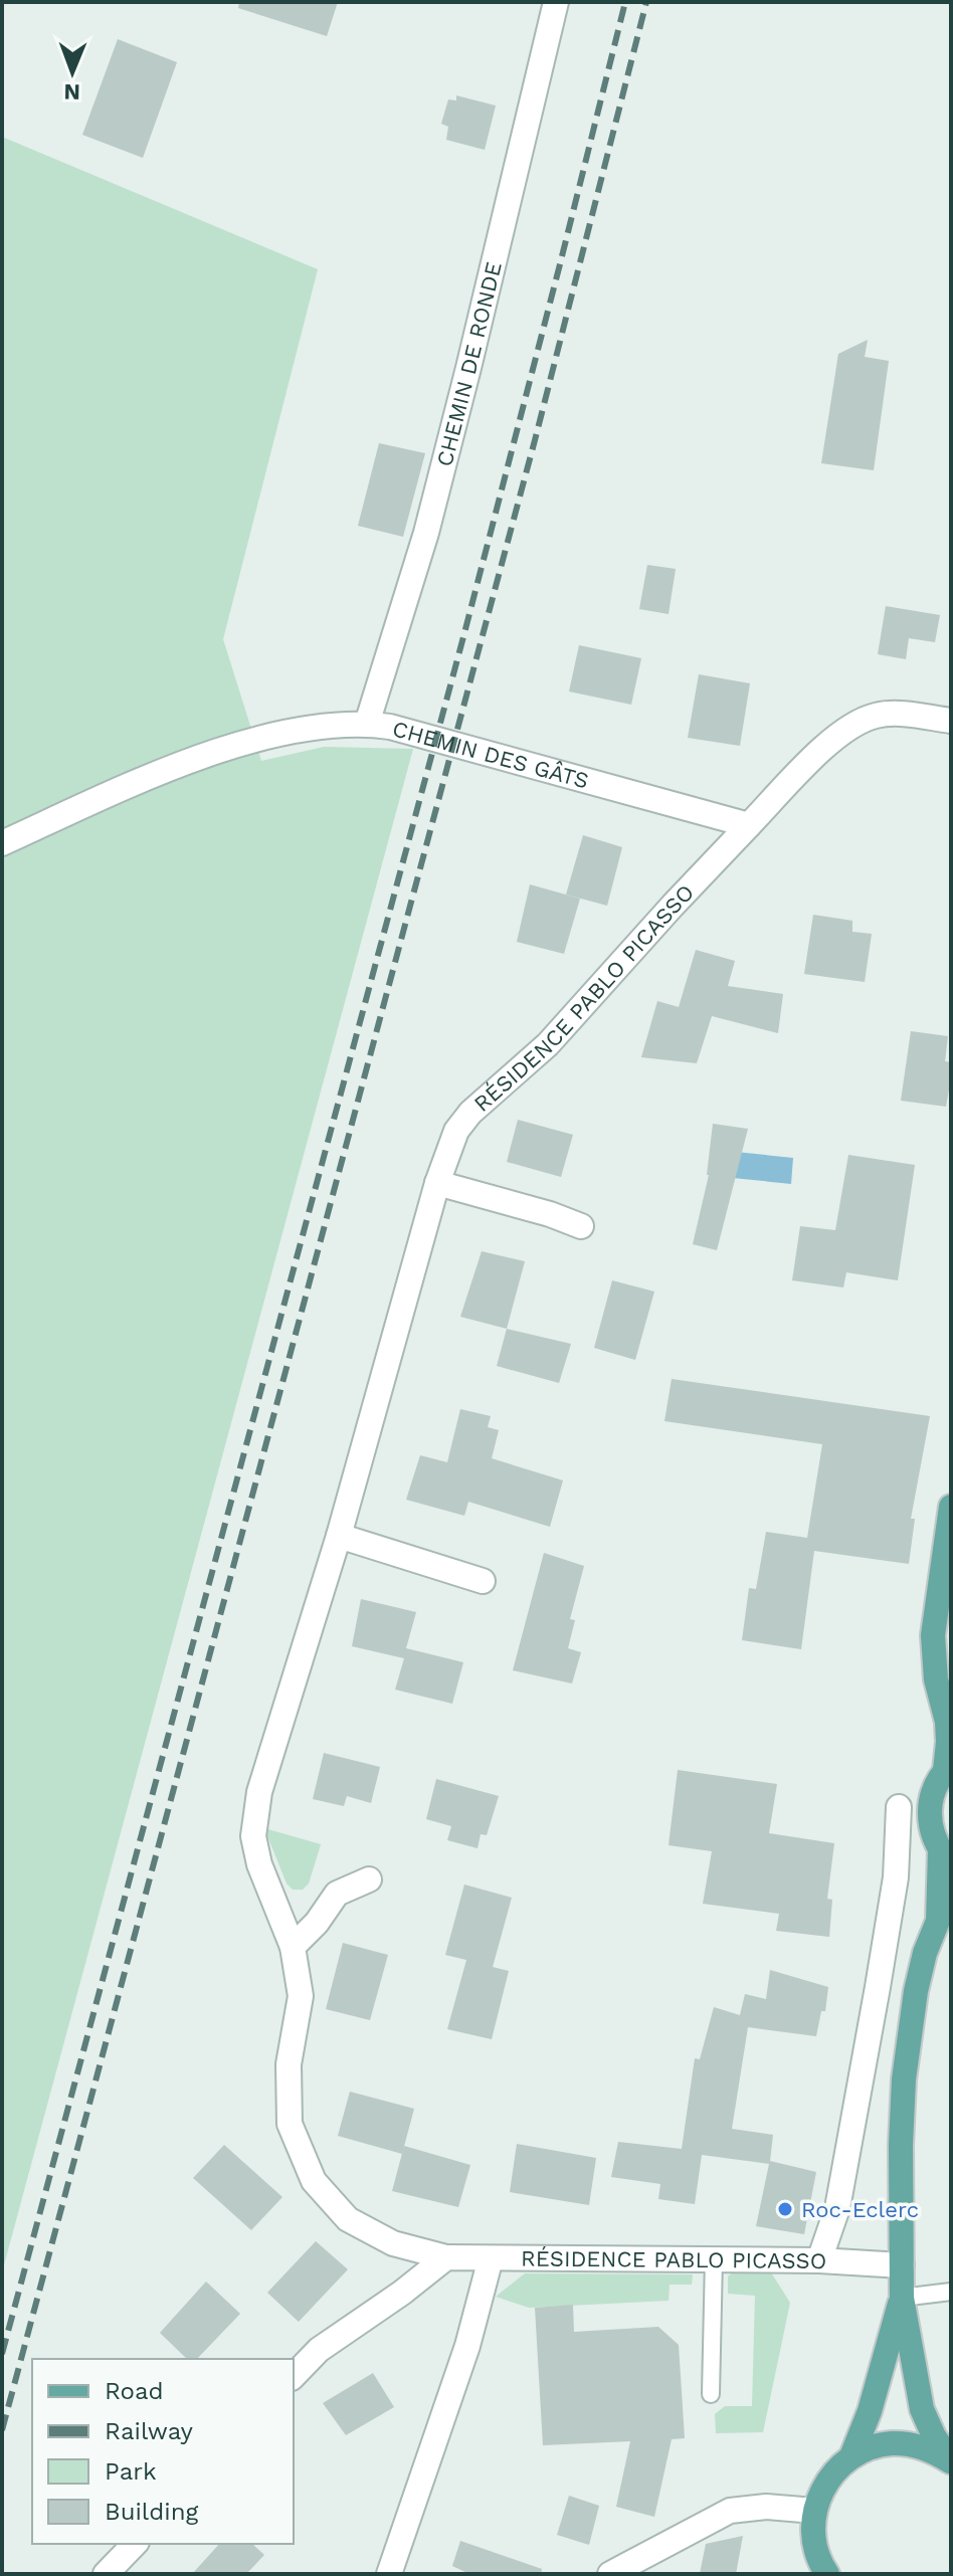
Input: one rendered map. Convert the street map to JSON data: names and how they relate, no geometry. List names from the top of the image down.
{
  "streets": {
    "street": ["CHEMIN DE RONDE", "CHEMIN DES GÂTS", "RÉSIDENCE PABLO PICASSO"]
  },
  "crossings": [
    ["CHEMIN DE RONDE", "CHEMIN DES GÂTS"],
    ["CHEMIN DES GÂTS", "RÉSIDENCE PABLO PICASSO"]
  ],
  "places": ["Roc-Eclerc"],
  "legend": [
    "Road",
    "Railway",
    "Park",
    "Building"
  ],
  "north": "bottom"
}
